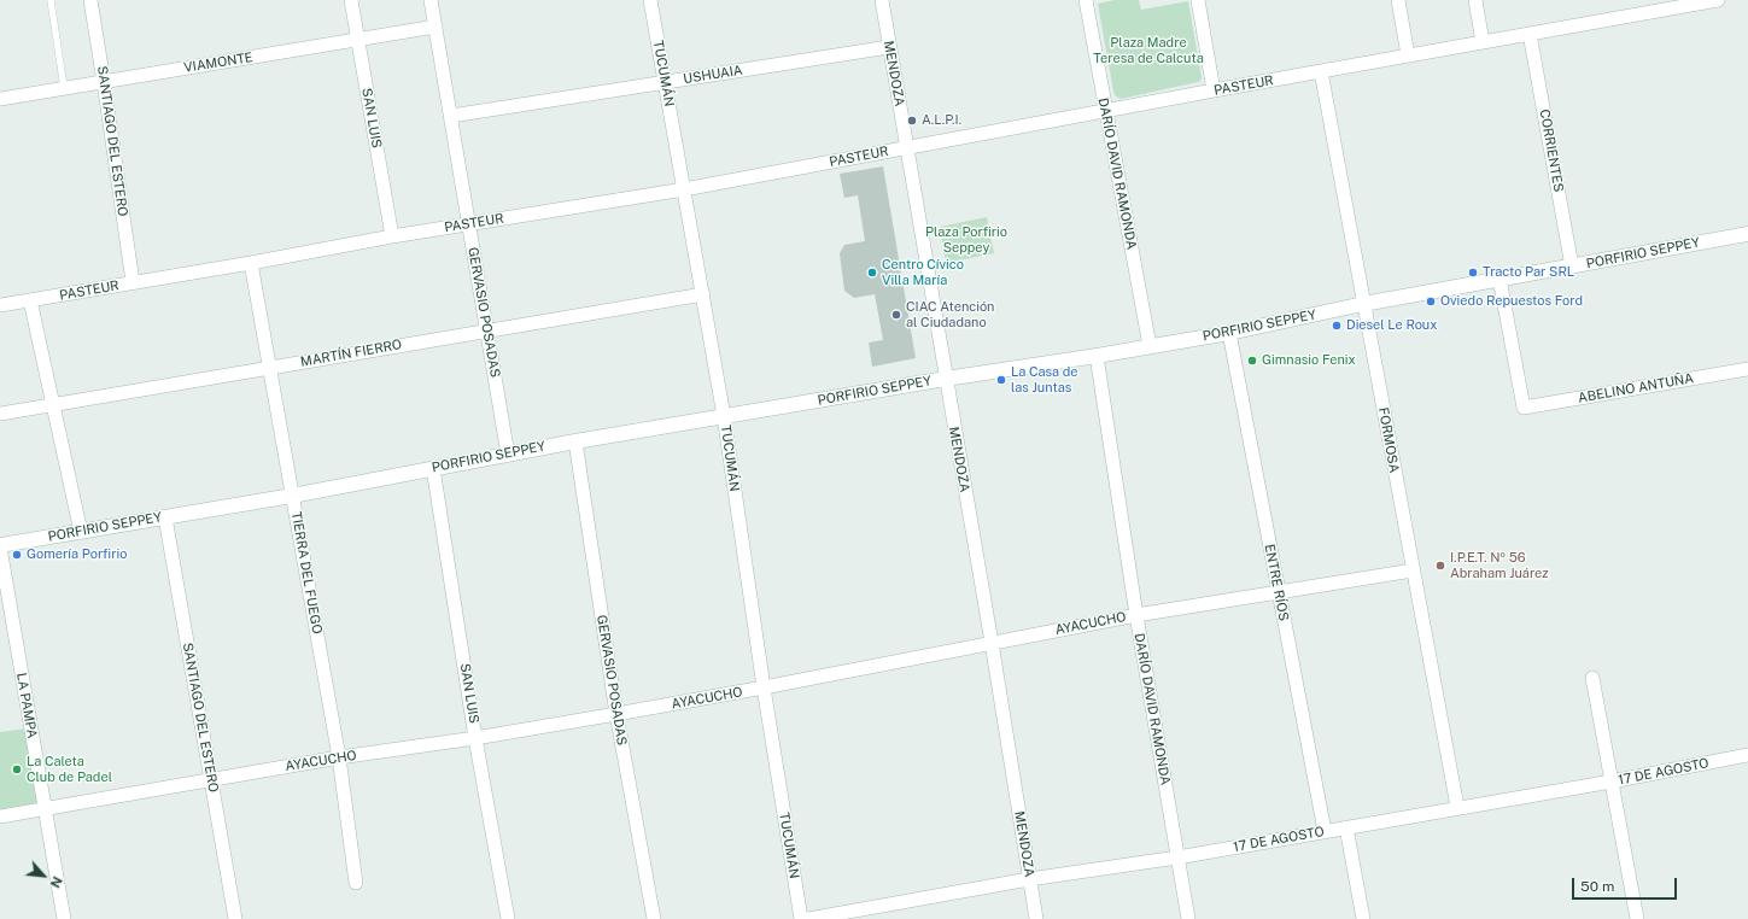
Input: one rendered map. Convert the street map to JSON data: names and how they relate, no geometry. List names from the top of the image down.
{
  "streets": {
    "main road": ["PORFIRIO SEPPEY"],
    "street": [
      "VIAMONTE",
      "TUCUMÁN",
      "MENDOZA",
      "USHUAIA",
      "PASTEUR",
      "SAN LUIS",
      "SANTIAGO DEL ESTERO",
      "CORRIENTES",
      "DARÍO DAVID RAMONDA",
      "GERVASIO POSADAS",
      "MARTÍN FIERRO",
      "ABELINO ANTUÑA",
      "FORMOSA",
      "TIERRA DEL FUEGO",
      "ENTRE RÍOS",
      "AYACUCHO",
      "LA PAMPA",
      "17 DE AGOSTO"
    ]
  },
  "crossings": [
    ["VIAMONTE", "SAN LUIS"],
    ["VIAMONTE", "SANTIAGO DEL ESTERO"],
    ["VIAMONTE", "GERVASIO POSADAS"],
    ["TUCUMÁN", "USHUAIA"],
    ["TUCUMÁN", "PASTEUR"],
    ["TUCUMÁN", "PORFIRIO SEPPEY"],
    ["TUCUMÁN", "MARTÍN FIERRO"],
    ["TUCUMÁN", "AYACUCHO"],
    ["MENDOZA", "USHUAIA"],
    ["MENDOZA", "PASTEUR"],
    ["MENDOZA", "PORFIRIO SEPPEY"],
    ["MENDOZA", "AYACUCHO"],
    ["MENDOZA", "17 DE AGOSTO"],
    ["USHUAIA", "GERVASIO POSADAS"],
    ["PASTEUR", "SAN LUIS"],
    ["PASTEUR", "SANTIAGO DEL ESTERO"],
    ["PASTEUR", "CORRIENTES"],
    ["PASTEUR", "DARÍO DAVID RAMONDA"],
    ["PASTEUR", "GERVASIO POSADAS"],
    ["PASTEUR", "FORMOSA"],
    ["PASTEUR", "TIERRA DEL FUEGO"],
    ["SAN LUIS", "PORFIRIO SEPPEY"],
    ["SAN LUIS", "AYACUCHO"],
    ["SANTIAGO DEL ESTERO", "PORFIRIO SEPPEY"],
    ["SANTIAGO DEL ESTERO", "AYACUCHO"],
    ["CORRIENTES", "PORFIRIO SEPPEY"],
    ["DARÍO DAVID RAMONDA", "PORFIRIO SEPPEY"],
    ["DARÍO DAVID RAMONDA", "AYACUCHO"],
    ["DARÍO DAVID RAMONDA", "17 DE AGOSTO"],
    ["PORFIRIO SEPPEY", "GERVASIO POSADAS"],
    ["PORFIRIO SEPPEY", "ABELINO ANTUÑA"],
    ["PORFIRIO SEPPEY", "FORMOSA"],
    ["PORFIRIO SEPPEY", "TIERRA DEL FUEGO"],
    ["PORFIRIO SEPPEY", "ENTRE RÍOS"],
    ["PORFIRIO SEPPEY", "LA PAMPA"],
    ["GERVASIO POSADAS", "MARTÍN FIERRO"],
    ["GERVASIO POSADAS", "AYACUCHO"],
    ["MARTÍN FIERRO", "TIERRA DEL FUEGO"],
    ["FORMOSA", "AYACUCHO"],
    ["FORMOSA", "17 DE AGOSTO"],
    ["TIERRA DEL FUEGO", "AYACUCHO"],
    ["ENTRE RÍOS", "AYACUCHO"],
    ["ENTRE RÍOS", "17 DE AGOSTO"],
    ["AYACUCHO", "LA PAMPA"]
  ],
  "parks": ["Plaza Madre Teresa de Calcuta", "Plaza Porfirio Seppey"],
  "places": [
    "A.L.P.I.",
    "Centro Cívico Villa María",
    "Tracto Par SRL",
    "Oviedo Repuestos Ford",
    "CIAC Atención al Ciudadano",
    "Diesel Le Roux",
    "Gimnasio Fenix",
    "La Casa de las Juntas",
    "Gomería Porfirio",
    "I.P.E.T. Nº 56 Abraham Juárez",
    "La Caleta Club de Padel"
  ],
  "scale_bar": "50 m",
  "north": "bottom right"
}
